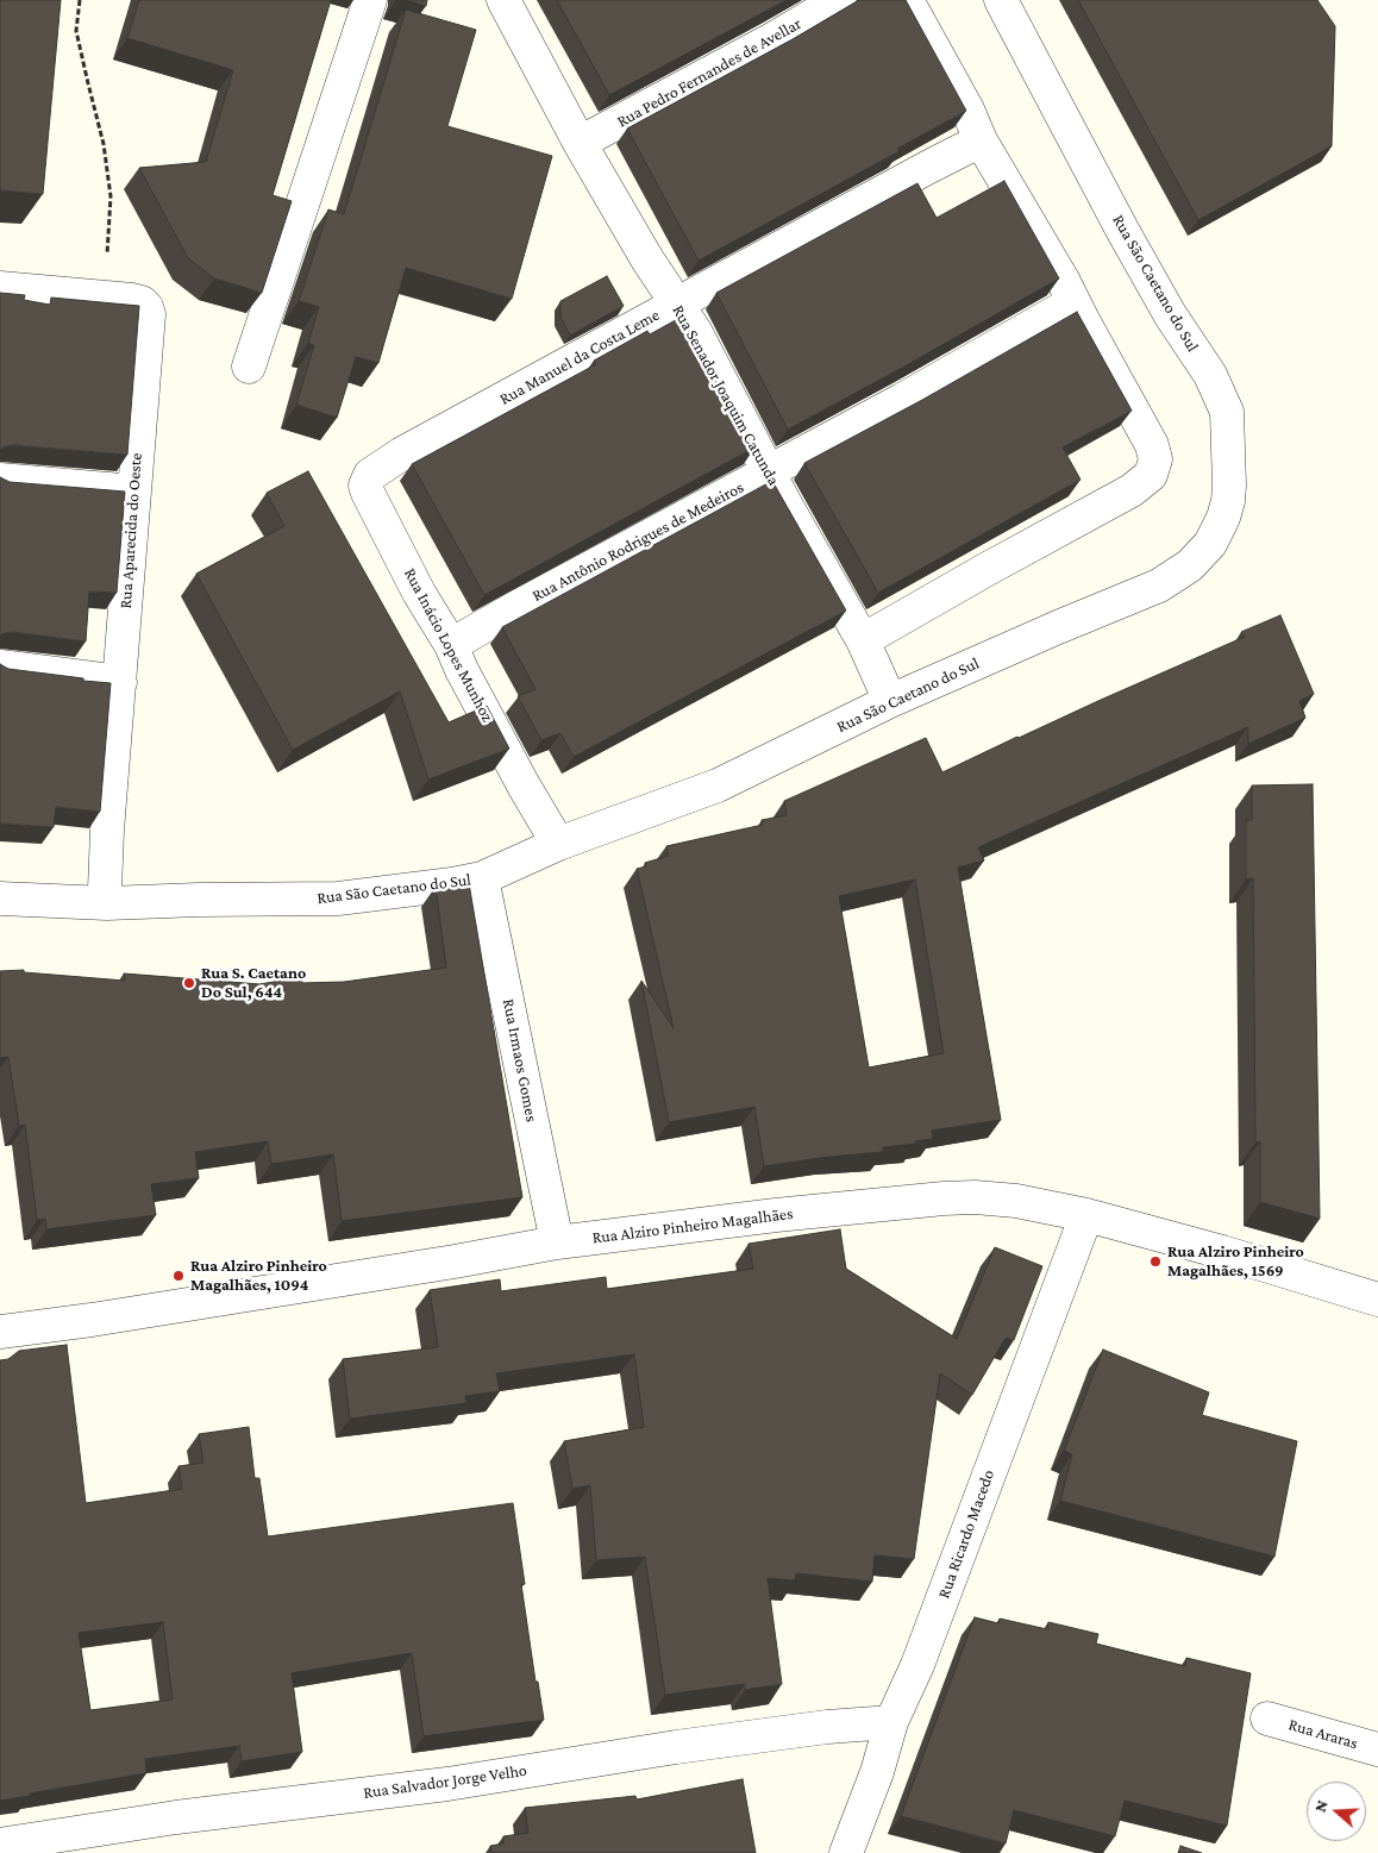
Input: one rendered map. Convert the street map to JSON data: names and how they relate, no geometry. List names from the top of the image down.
{
  "streets": {
    "street": [
      "Rua Pedro Fernandes de Avellar",
      "Rua São Caetano do Sul",
      "Rua Manuel da Costa Leme",
      "Rua Senador Joaquim Catunda",
      "Rua Aparecida do Oeste",
      "Rua Antônio Rodrigues de Medeiros",
      "Rua Inácio Lopes Munhoz",
      "Rua Irmaos Gomes",
      "Rua Alziro Pinheiro Magalhães",
      "Rua Ricardo Macedo",
      "Rua Araras",
      "Rua Salvador Jorge Velho"
    ]
  },
  "crossings": [
    ["Rua Pedro Fernandes de Avellar", "Rua Senador Joaquim Catunda"],
    ["Rua São Caetano do Sul", "Rua Senador Joaquim Catunda"],
    ["Rua São Caetano do Sul", "Rua Aparecida do Oeste"],
    ["Rua São Caetano do Sul", "Rua Inácio Lopes Munhoz"],
    ["Rua São Caetano do Sul", "Rua Irmaos Gomes"],
    ["Rua Manuel da Costa Leme", "Rua Senador Joaquim Catunda"],
    ["Rua Manuel da Costa Leme", "Rua Inácio Lopes Munhoz"],
    ["Rua Senador Joaquim Catunda", "Rua Antônio Rodrigues de Medeiros"],
    ["Rua Antônio Rodrigues de Medeiros", "Rua Inácio Lopes Munhoz"],
    ["Rua Irmaos Gomes", "Rua Alziro Pinheiro Magalhães"],
    ["Rua Alziro Pinheiro Magalhães", "Rua Ricardo Macedo"],
    ["Rua Ricardo Macedo", "Rua Salvador Jorge Velho"]
  ],
  "places": ["Rua S. Caetano Do Sul, 644", "Rua Alziro Pinheiro Magalhães, 1569", "Rua Alziro Pinheiro Magalhães, 1094"],
  "north": "left"
}
